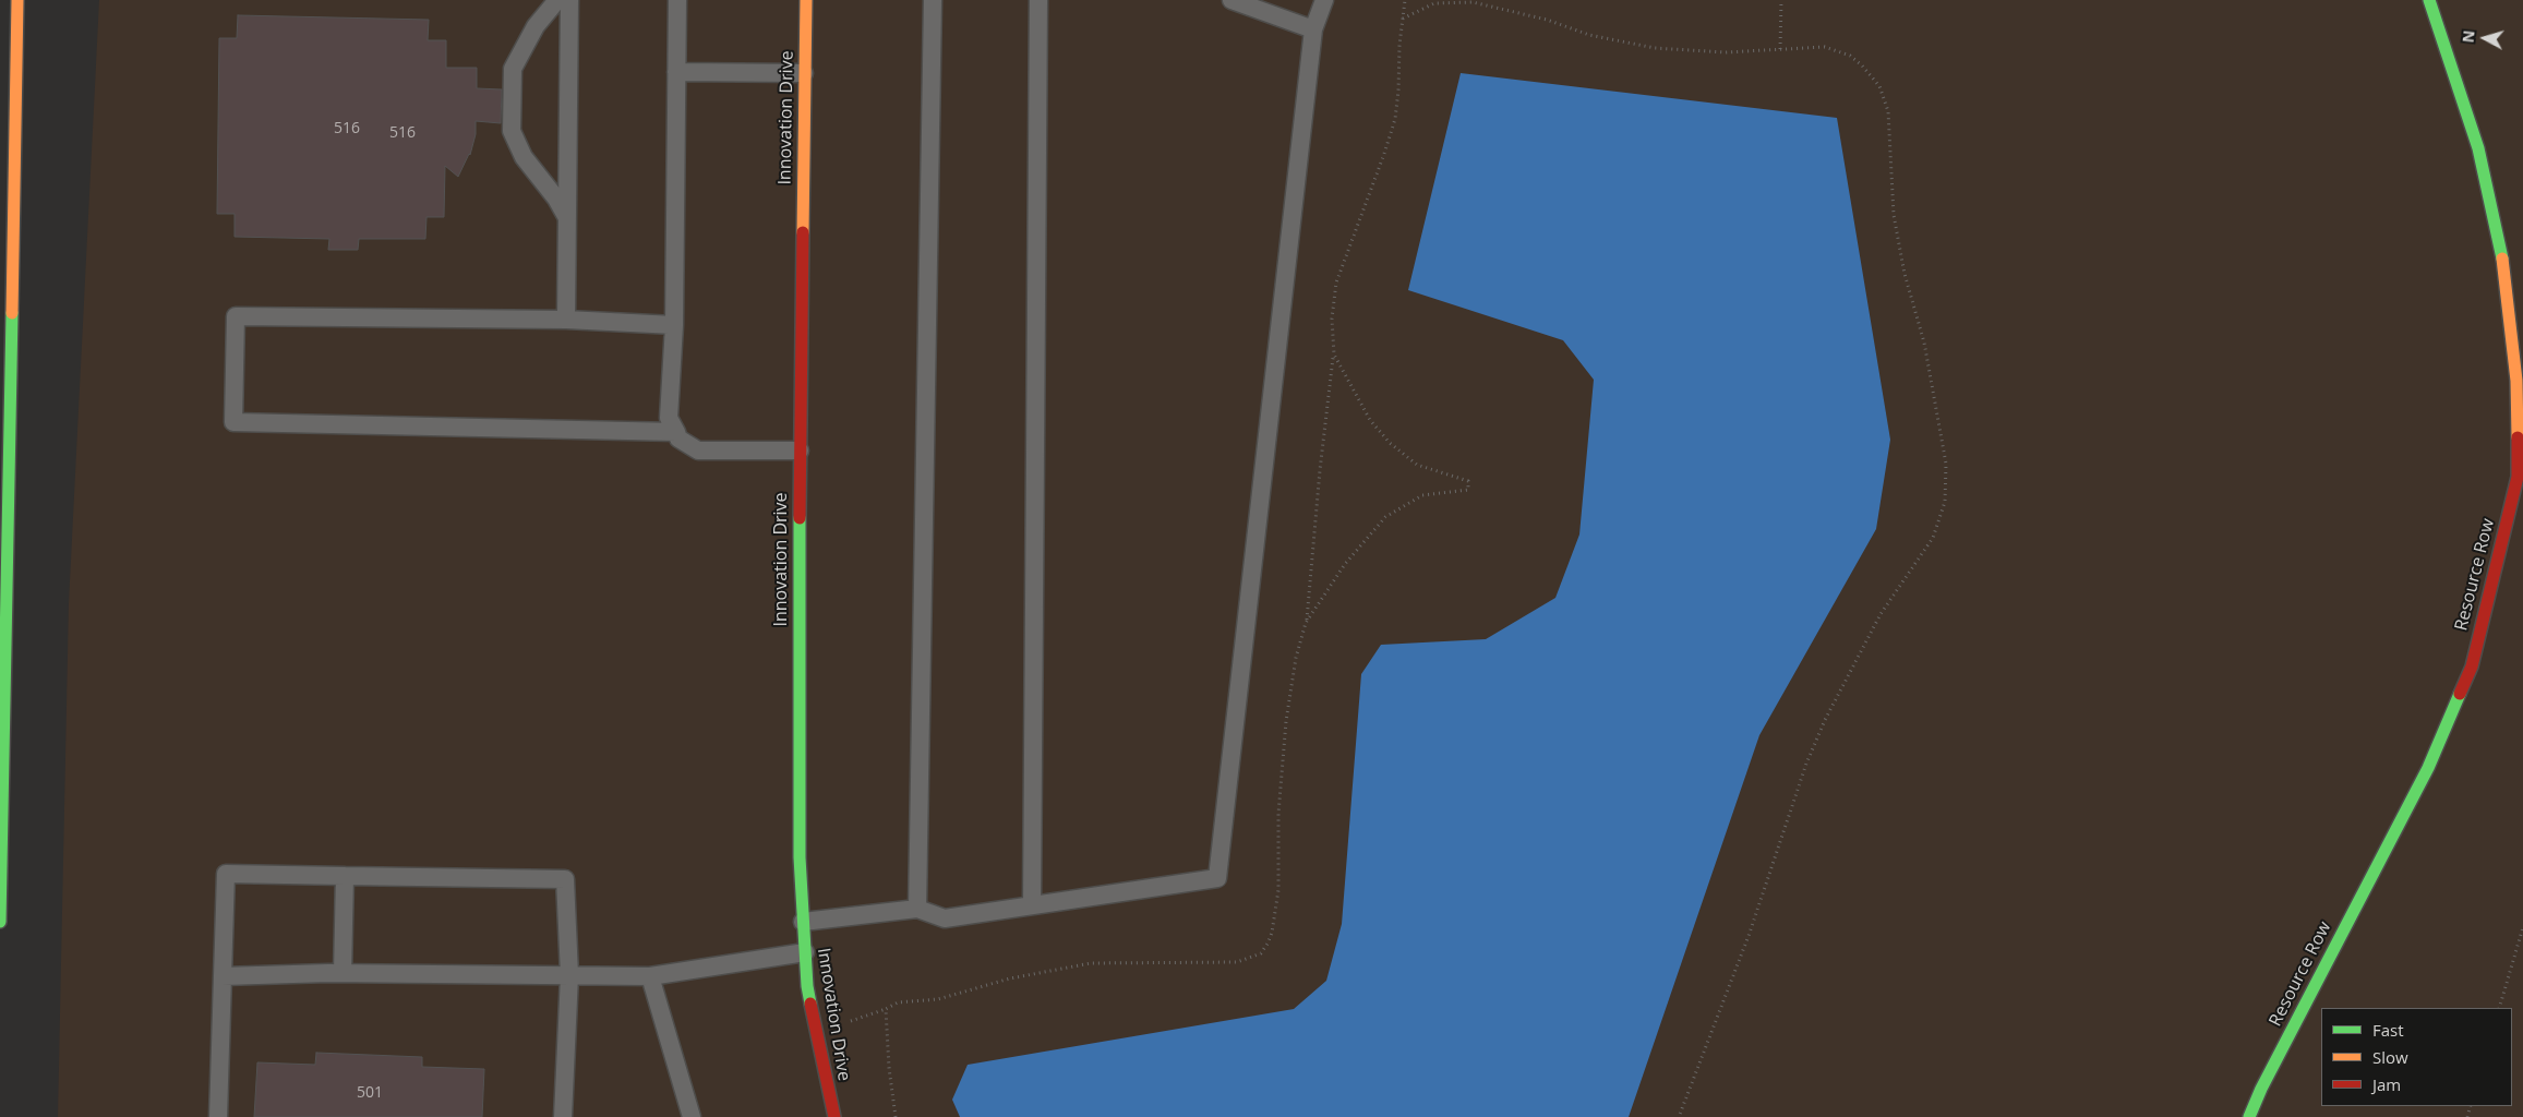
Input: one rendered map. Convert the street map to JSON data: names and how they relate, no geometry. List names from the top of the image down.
{
  "streets": {
    "street": ["Innovation Drive", "Resource Row"]
  },
  "house_numbers": ["516", "516", "501"],
  "legend": ["Fast", "Slow", "Jam"],
  "north": "left"
}
